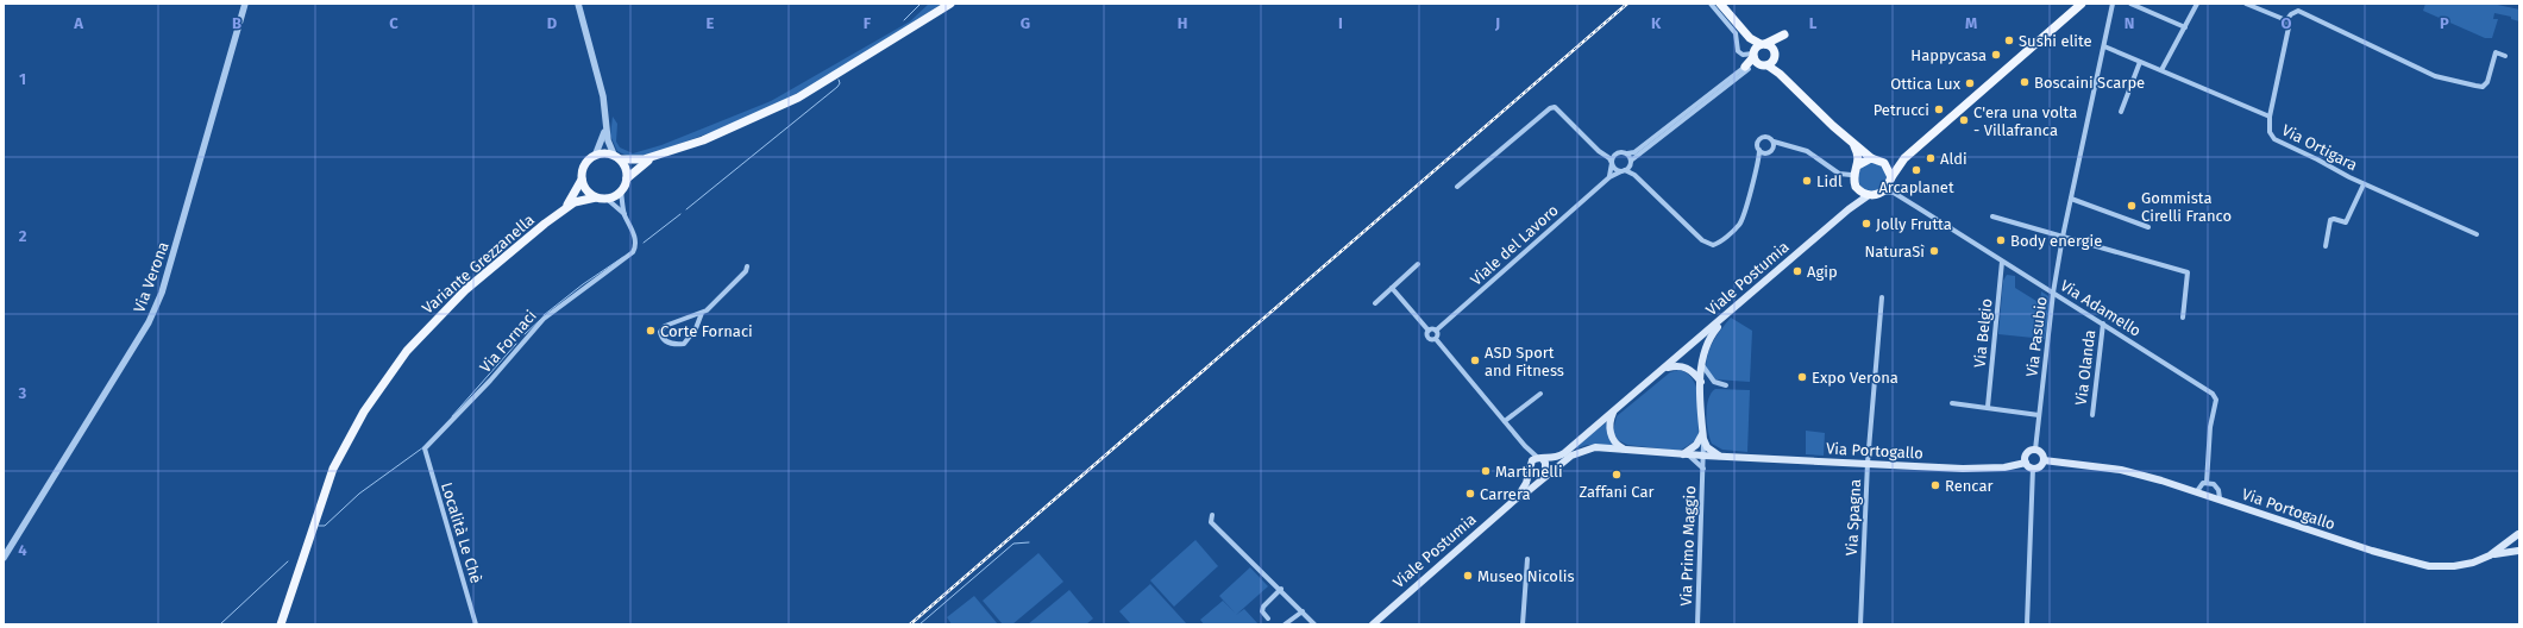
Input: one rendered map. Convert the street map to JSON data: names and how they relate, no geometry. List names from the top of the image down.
{
  "streets": {
    "main road": [
      "Variante Grezzanella",
      "Viale Postumia",
      "Via Portogallo",
      "Via Primo Maggio"
    ],
    "street": [
      "Via Ortigara",
      "Viale del Lavoro",
      "Via Verona",
      "Via Adamello",
      "Via Belgio",
      "Via Pasubio",
      "Via Fornaci",
      "Via Olanda",
      "Via Spagna",
      "Località Le Chè"
    ]
  },
  "crossings": [
    ["Via Ortigara", "Via Pasubio"],
    ["Variante Grezzanella", "Via Fornaci"],
    ["Viale Postumia", "Via Adamello"],
    ["Viale Postumia", "Via Portogallo"],
    ["Viale Postumia", "Via Primo Maggio"],
    ["Via Adamello", "Via Belgio"],
    ["Via Adamello", "Via Pasubio"],
    ["Via Adamello", "Via Olanda"],
    ["Via Pasubio", "Via Portogallo"],
    ["Via Fornaci", "Località Le Chè"],
    ["Via Portogallo", "Via Spagna"],
    ["Via Portogallo", "Via Primo Maggio"]
  ],
  "places": [
    "Sushi elite",
    "Happycasa",
    "Boscaini Scarpe",
    "Ottica Lux",
    "Petrucci",
    "C'era una volta - Villafranca",
    "Aldi",
    "Arcaplanet",
    "Lidl",
    "Gommista Cirelli Franco",
    "Jolly Frutta",
    "Body energie",
    "NaturaSì",
    "Agip",
    "Corte Fornaci",
    "ASD Sport and Fitness",
    "Expo Verona",
    "Martinelli",
    "Zaffani Car",
    "Rencar",
    "Carrera",
    "Museo Nicolis"
  ],
  "grid": {
    "columns": [
      "A",
      "B",
      "C",
      "D",
      "E",
      "F",
      "G",
      "H",
      "I",
      "J",
      "K",
      "L",
      "M",
      "N",
      "O",
      "P"
    ],
    "rows": [
      "1",
      "2",
      "3",
      "4"
    ]
  }
}
